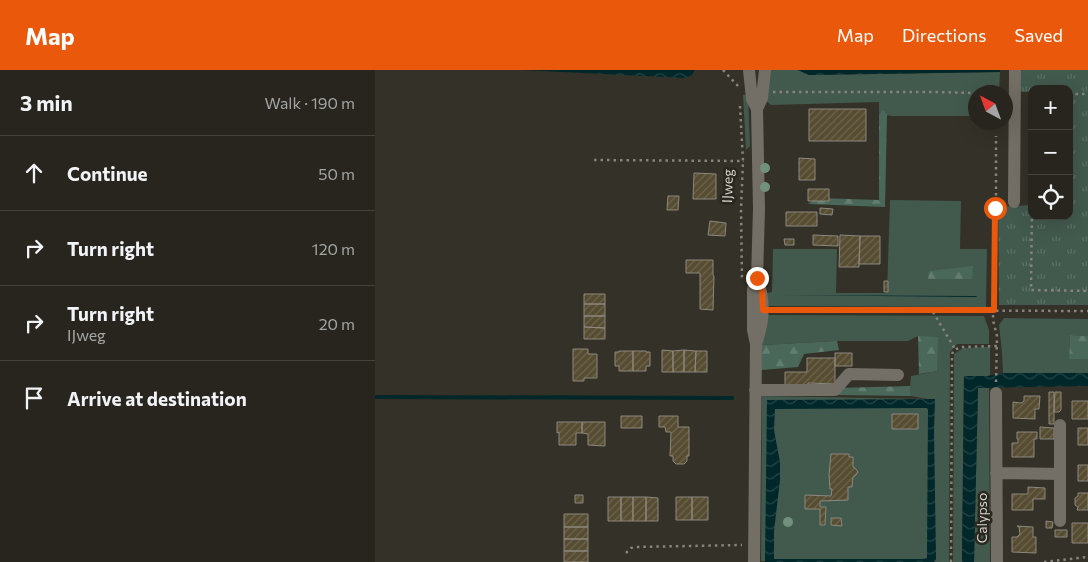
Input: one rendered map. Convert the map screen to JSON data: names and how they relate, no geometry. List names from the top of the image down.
{
  "streets": {
    "street": ["Calypso"],
    "path": ["IJweg"]
  },
  "north": "top left",
  "page": {
    "header": "Map",
    "nav": ["Map", "Directions", "Saved"],
    "heading": ["3 min", "Walk · 190 m"],
    "map_buttons": ["+", "−"],
    "list": [
      ["Continue", "50 m"],
      ["Turn right", "120 m"],
      ["Turn right", "IJweg", "20 m"],
      "Arrive at destination"
    ]
  }
}
